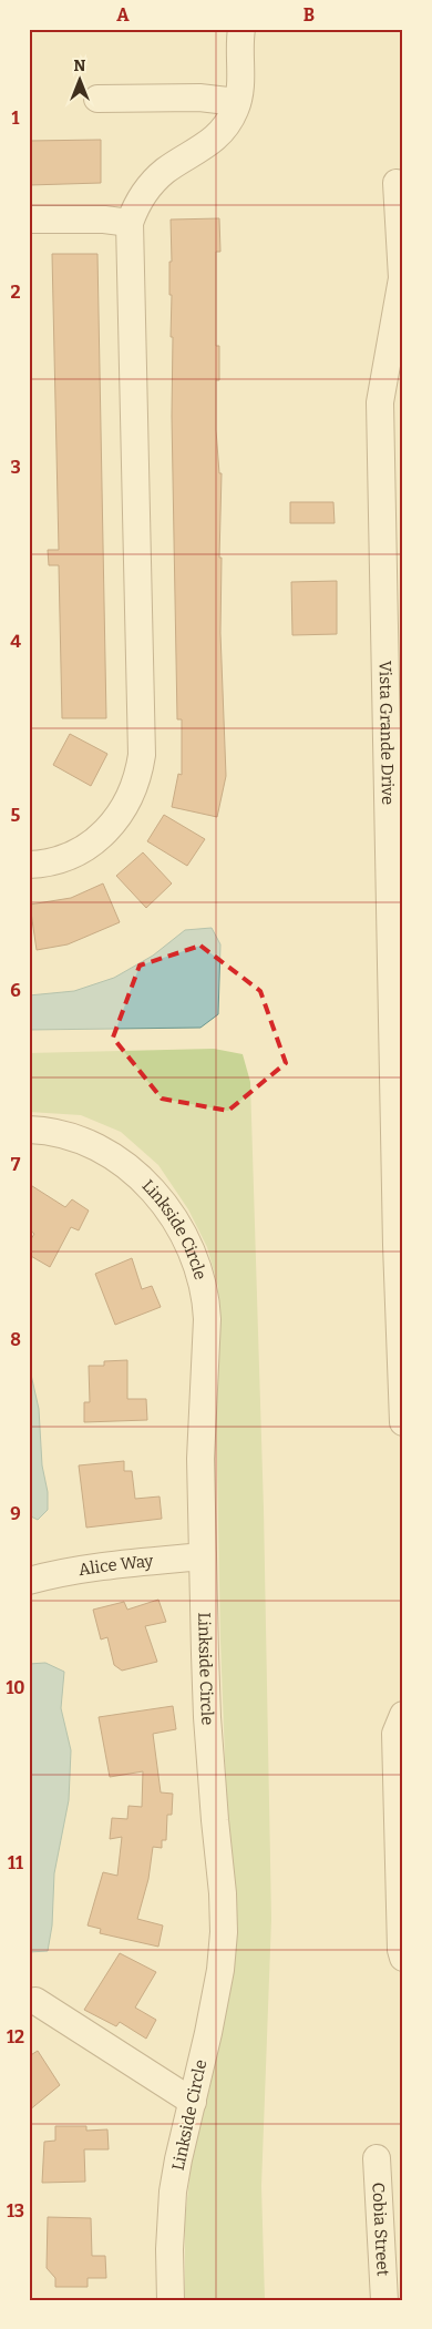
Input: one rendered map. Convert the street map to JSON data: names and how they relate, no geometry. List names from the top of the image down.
{
  "streets": {
    "street": [
      "Vista Grande Drive",
      "Linkside Circle",
      "Alice Way",
      "Cobia Street"
    ]
  },
  "crossings": [
    ["Linkside Circle", "Alice Way"]
  ],
  "north": "top",
  "grid": {
    "columns": ["A", "B"],
    "rows": [
      "1",
      "2",
      "3",
      "4",
      "5",
      "6",
      "7",
      "8",
      "9",
      "10",
      "11",
      "12",
      "13"
    ]
  }
}
